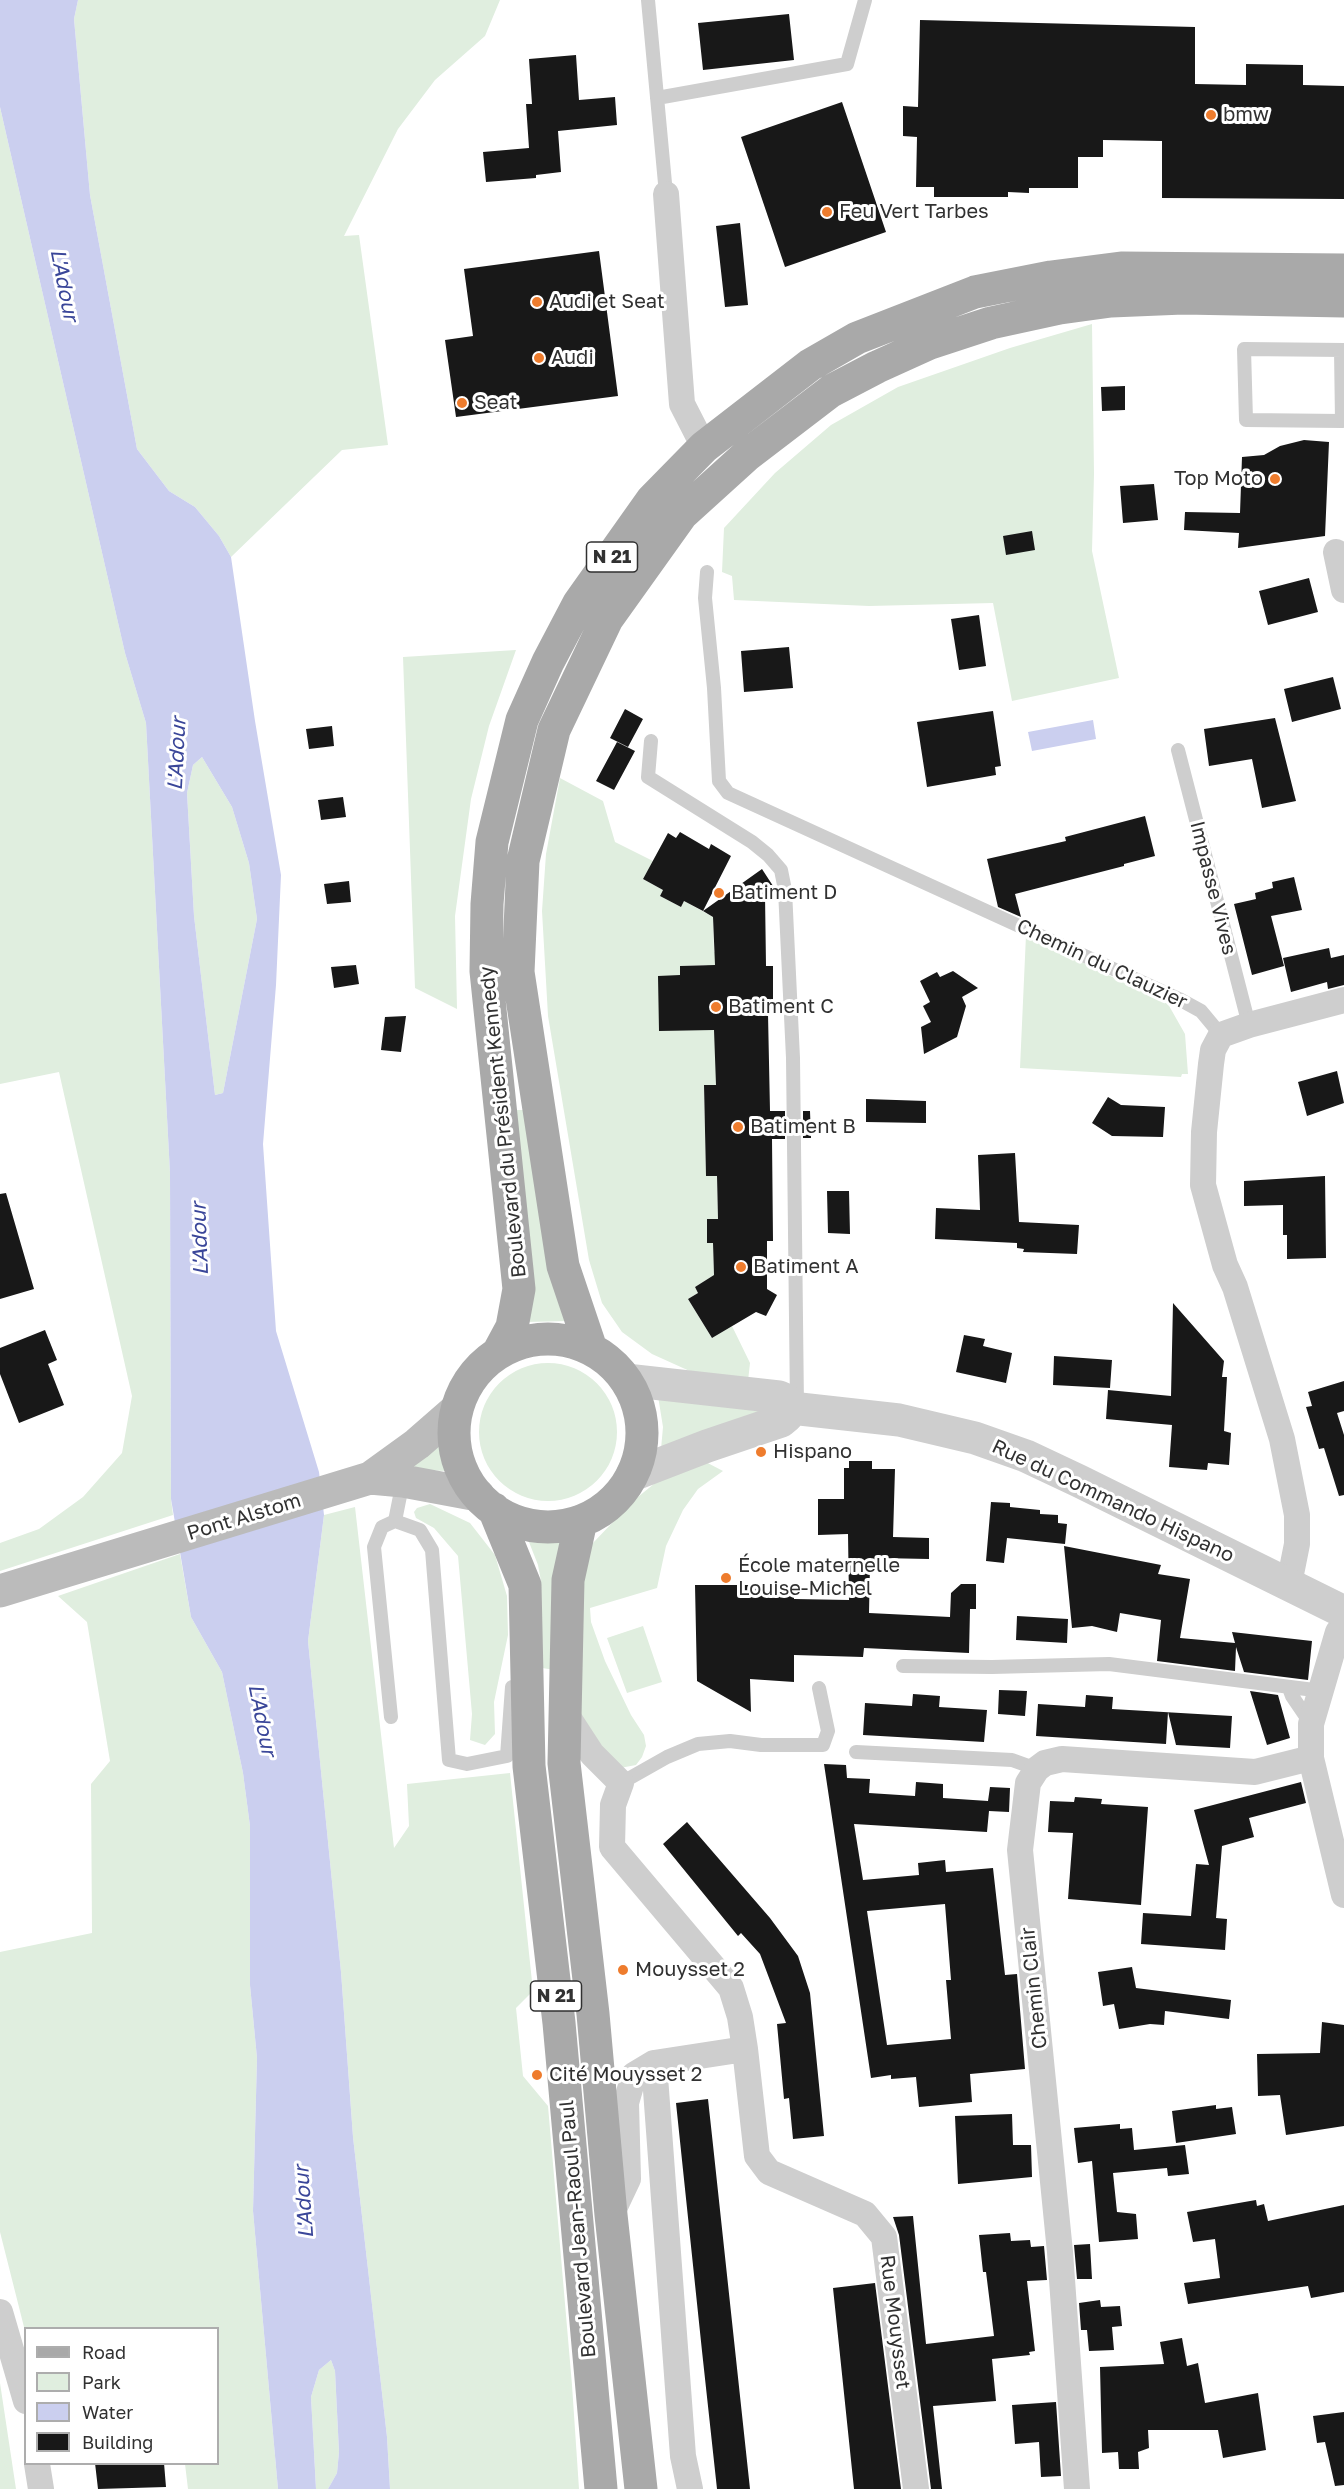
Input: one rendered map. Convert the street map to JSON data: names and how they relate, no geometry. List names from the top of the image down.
{
  "streets": {
    "main road": [
      "N 21",
      "Boulevard du Président Kennedy",
      "Pont Alstom",
      "Boulevard Jean-Raoul Paul"
    ],
    "street": ["Rue du Commando Hispano", "Chemin Clair", "Rue Mouysset"],
    "lane": ["Impasse Vives", "Chemin du Clauzier"]
  },
  "crossings": [
    ["Boulevard du Président Kennedy", "Rue du Commando Hispano"],
    ["Boulevard du Président Kennedy", "Boulevard Jean-Raoul Paul"],
    ["Rue du Commando Hispano", "Boulevard Jean-Raoul Paul"]
  ],
  "water": ["L'Adour"],
  "places": [
    "bmw",
    "Feu Vert Tarbes",
    "Audi et Seat",
    "Audi",
    "Seat",
    "Top Moto",
    "Batiment D",
    "Batiment C",
    "Batiment B",
    "Batiment A",
    "Hispano",
    "École maternelle Louise-Michel",
    "Mouysset 2",
    "Cité Mouysset 2"
  ],
  "legend": [
    "Road",
    "Park",
    "Water",
    "Building"
  ]
}
